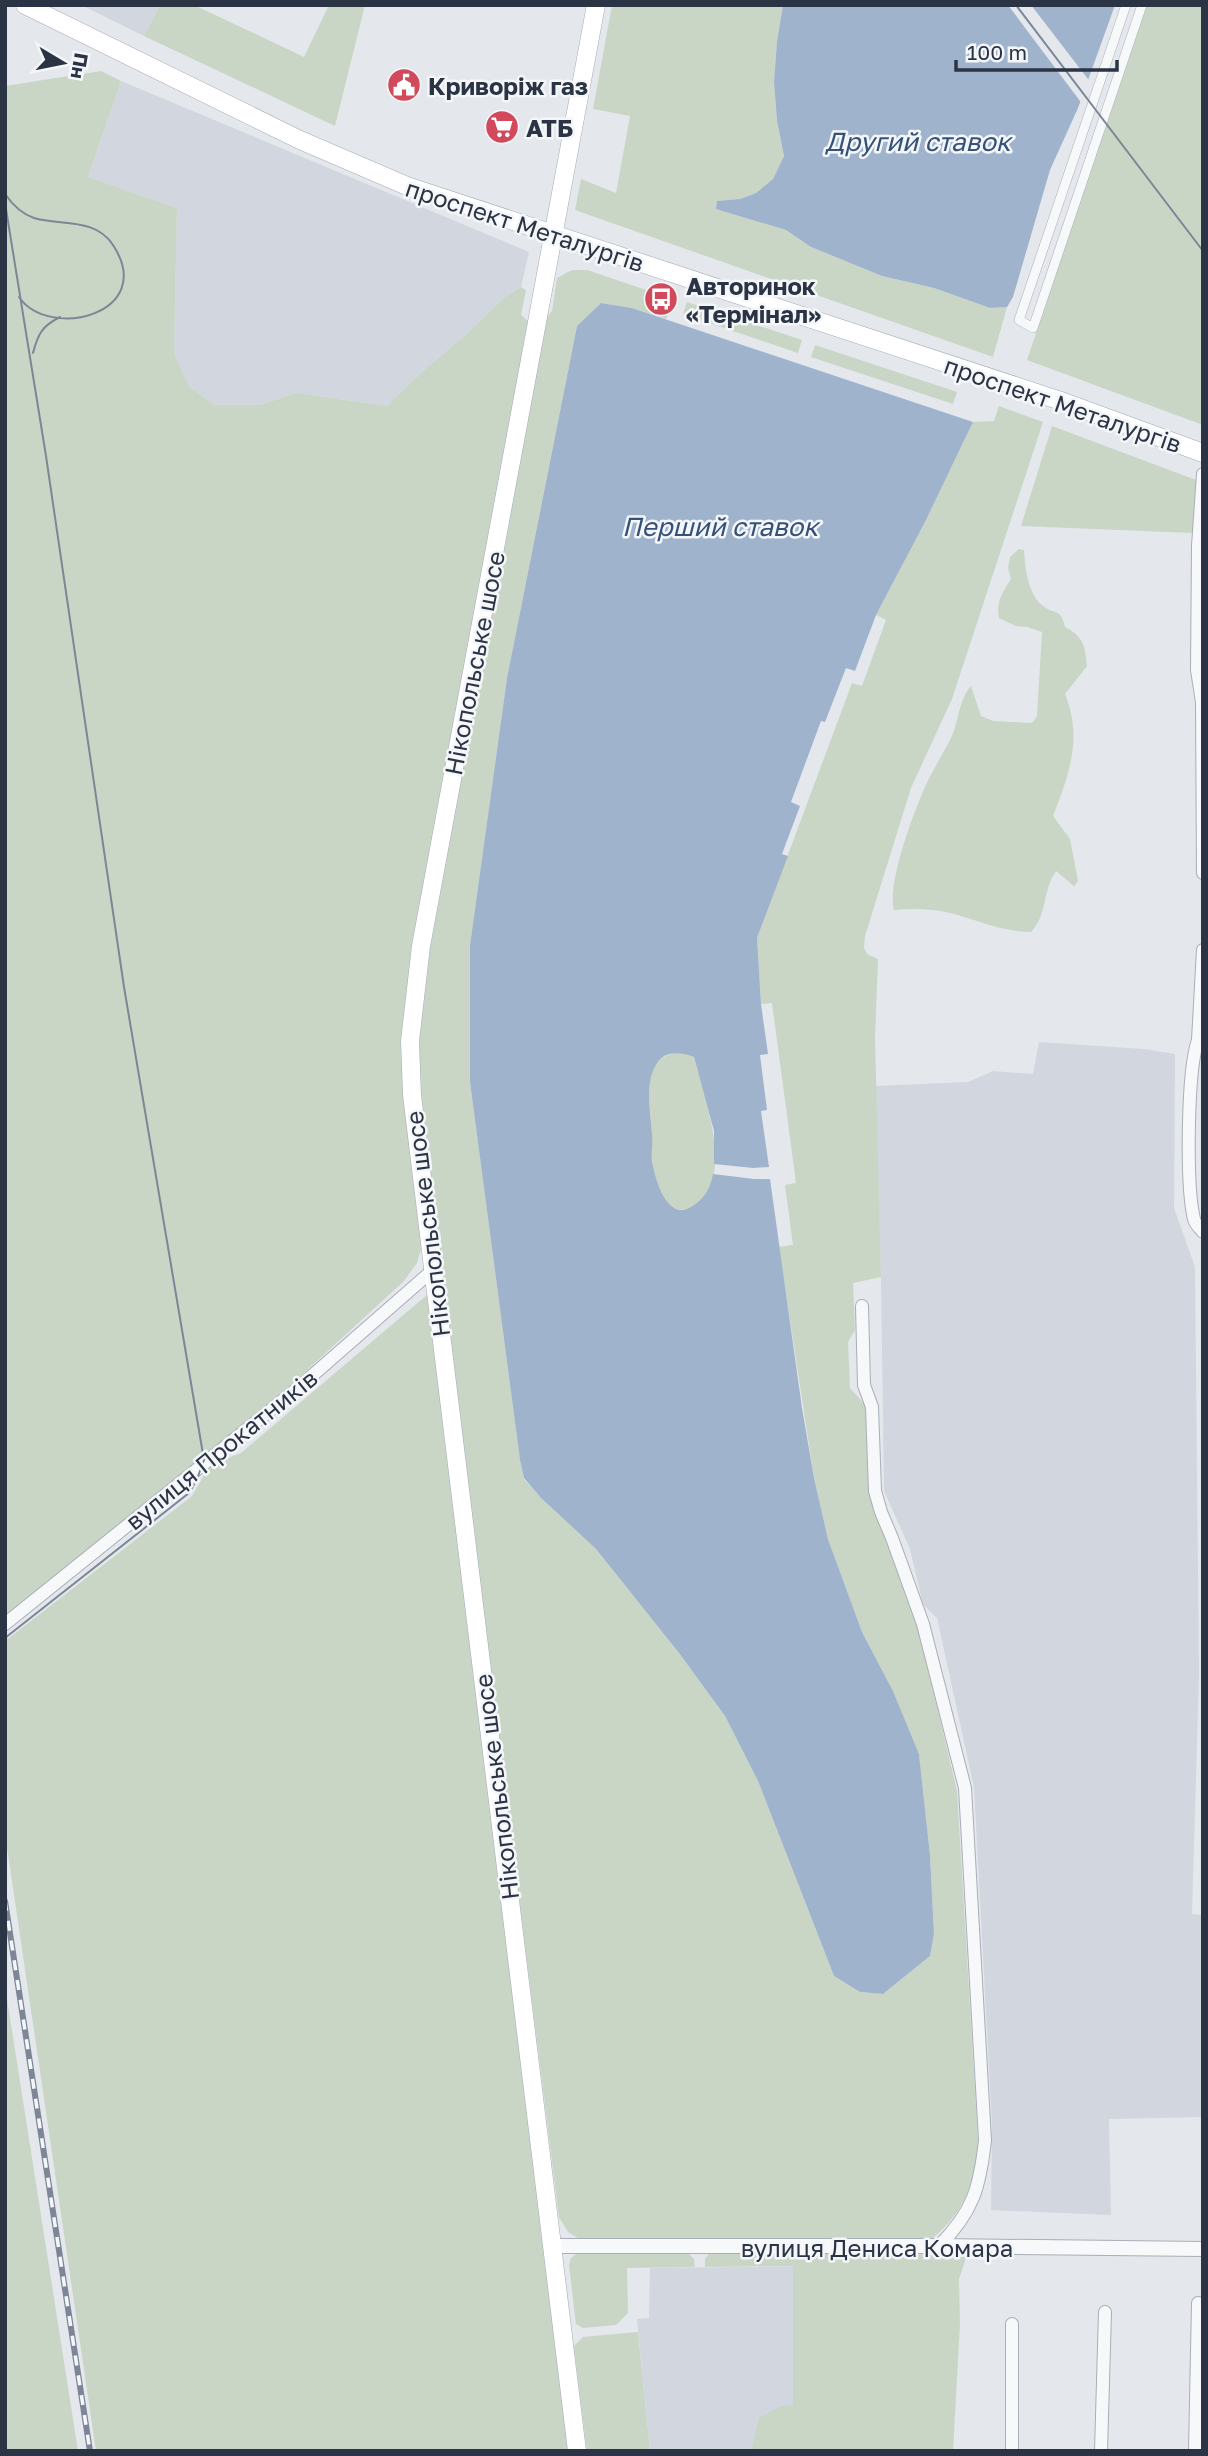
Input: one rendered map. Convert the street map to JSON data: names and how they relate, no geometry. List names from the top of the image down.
{
  "streets": {
    "main road": ["проспект Металургів", "Нікопольське шосе"],
    "street": ["вулиця Прокатників", "вулиця Дениса Комара"]
  },
  "crossings": [
    ["проспект Металургів", "Нікопольське шосе"],
    ["Нікопольське шосе", "вулиця Прокатників"],
    ["Нікопольське шосе", "вулиця Дениса Комара"]
  ],
  "water": ["Другий ставок", "Перший ставок"],
  "places": {
    "public building": ["Криворіж газ"],
    "supermarket": ["АТБ"],
    "bus stop": ["Авторинок «Термінал»"]
  },
  "scale_bar": "100 m",
  "north": "right"
}
